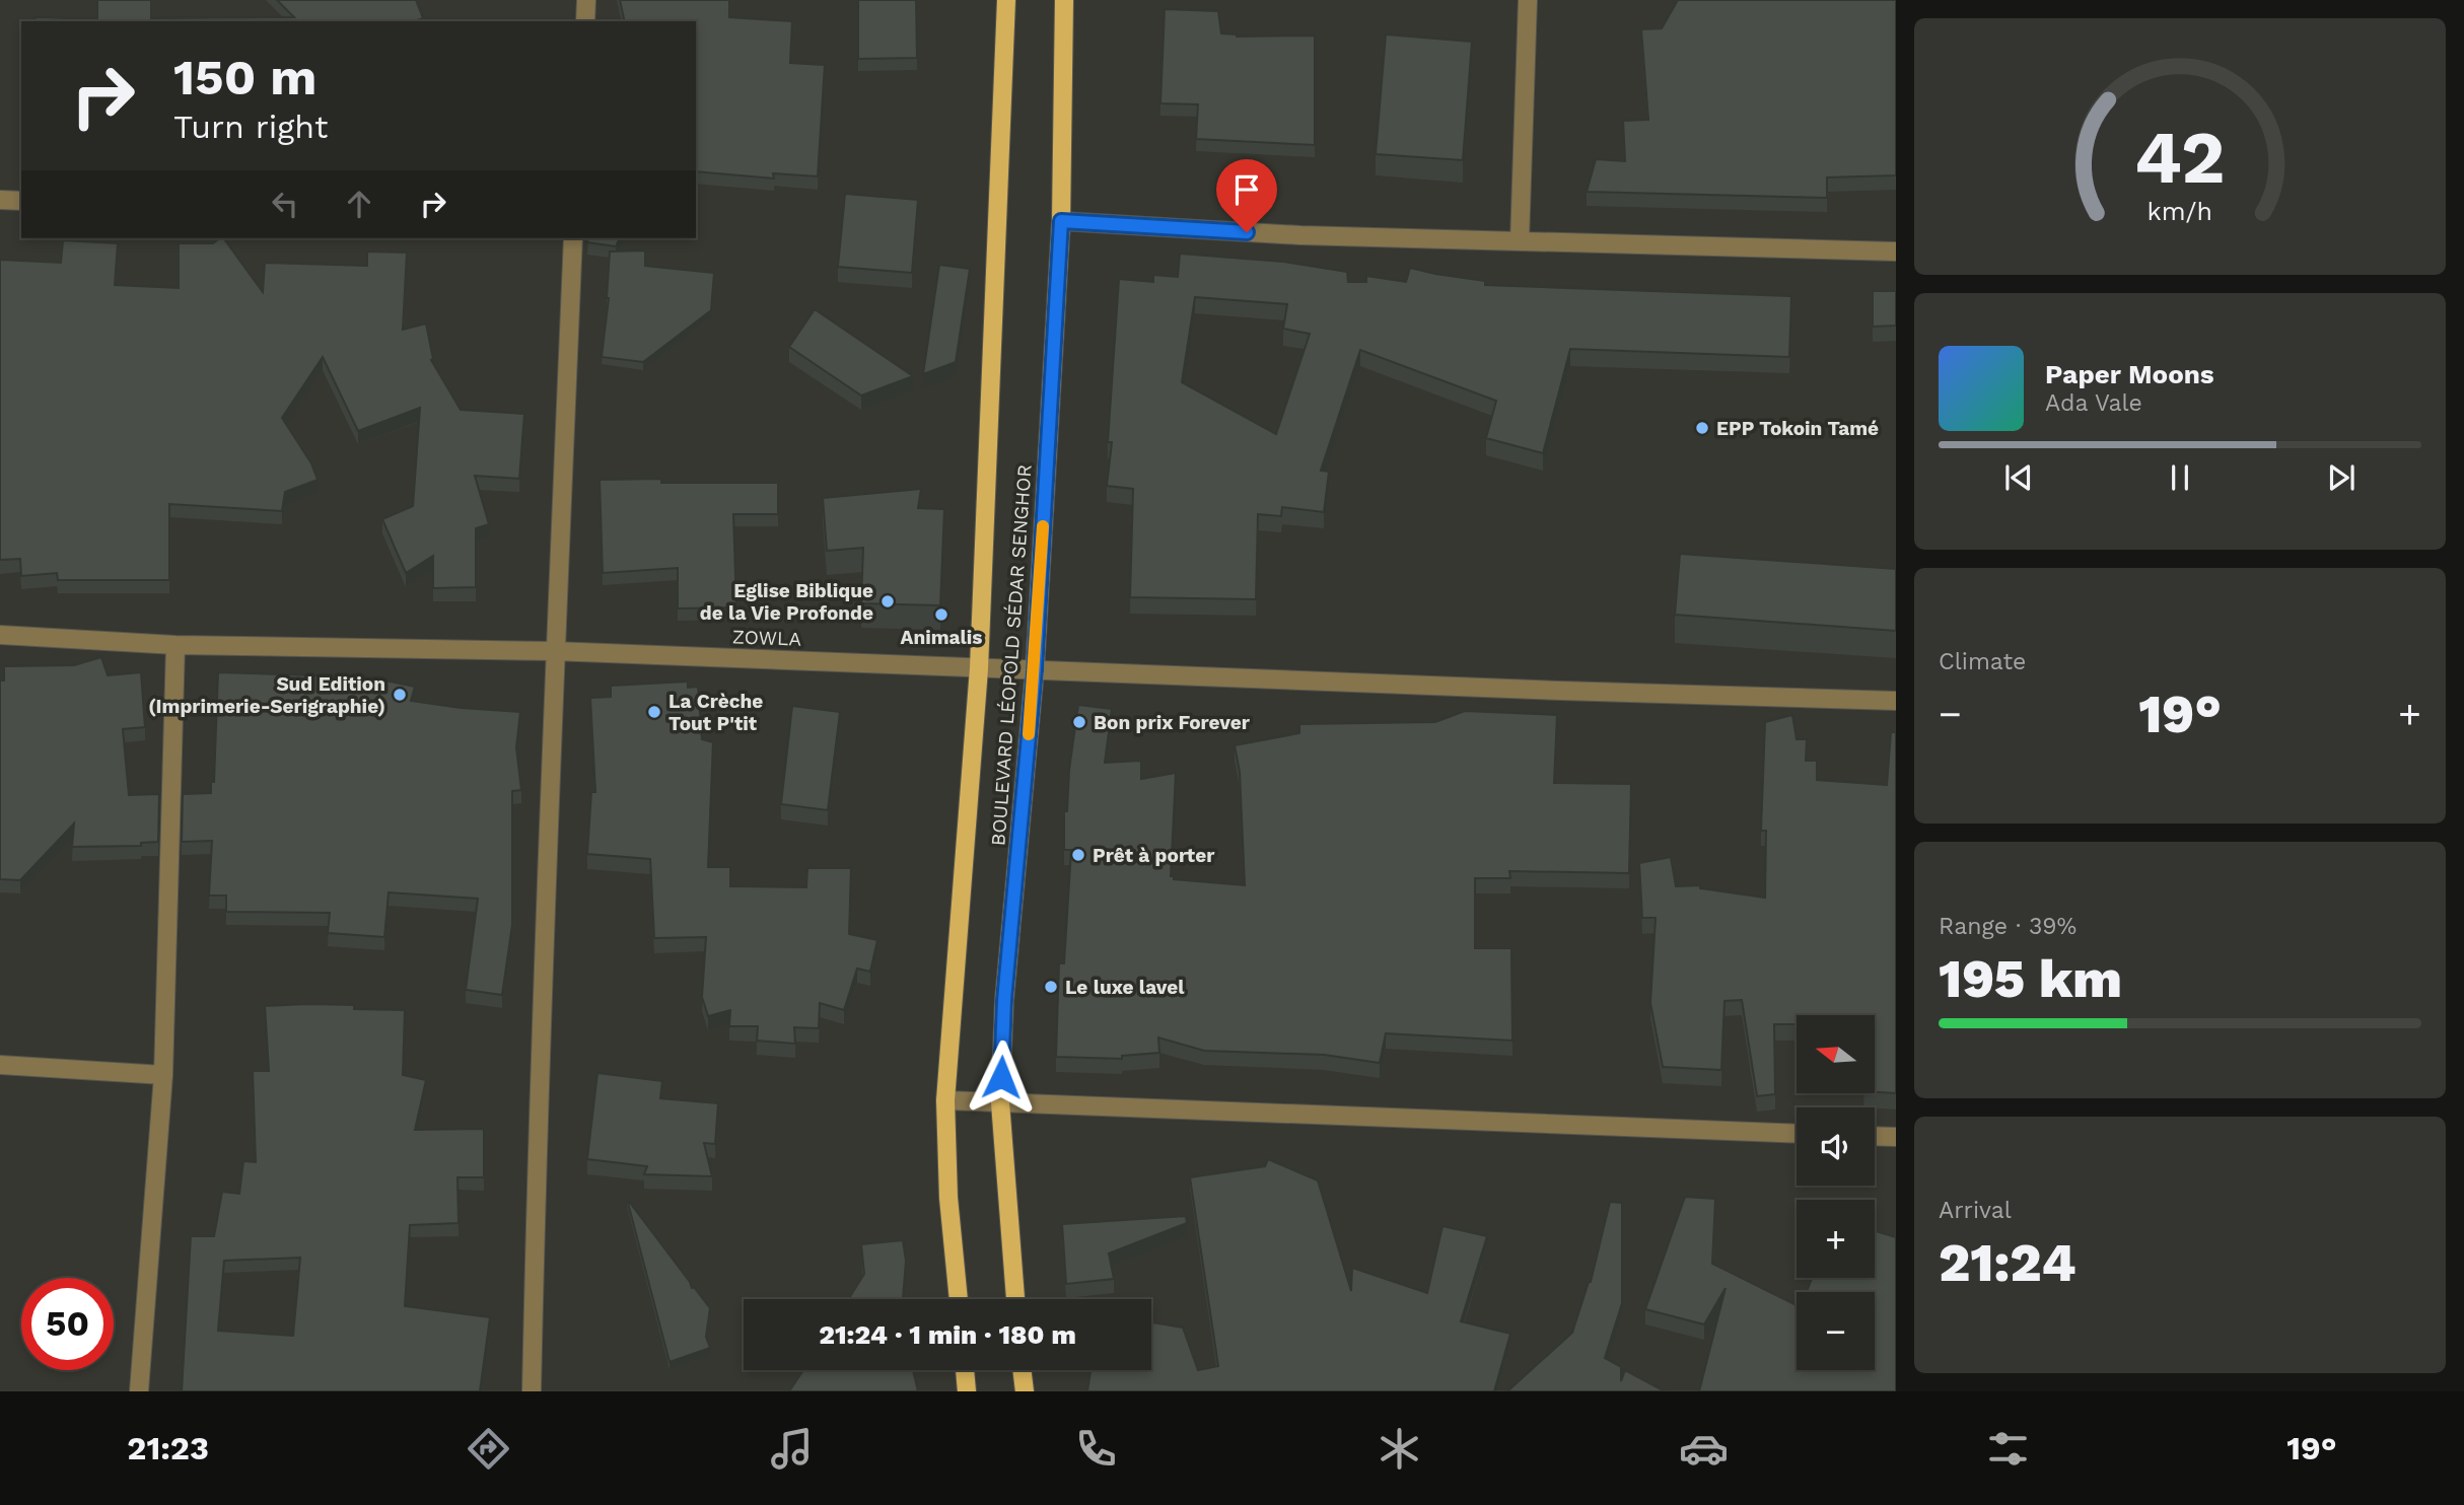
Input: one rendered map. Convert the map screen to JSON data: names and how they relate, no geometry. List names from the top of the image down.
{
  "streets": {
    "main road": ["BOULEVARD LÉOPOLD SÉDAR SENGHOR"],
    "street": ["ZOWLA"]
  },
  "crossings": [
    ["ZOWLA", "BOULEVARD LÉOPOLD SÉDAR SENGHOR"]
  ],
  "places": [
    "EPP Tokoin Tamé",
    "Eglise Biblique de la Vie Profonde",
    "Animalis",
    "Sud Edition (Imprimerie-Serigraphie)",
    "La Crèche Tout P'tit",
    "Bon prix Forever",
    "Prêt à porter",
    "Le luxe lavel"
  ],
  "north": "left",
  "page": {
    "turn": ["150 m", "Turn right"],
    "song": ["Paper Moons", "Ada Vale"],
    "tile": [
      "Climate",
      ["Range · 39%", "195 km"],
      ["Arrival", "21:24"]
    ],
    "heat": ["−", "19°", "+"],
    "map_buttons": ["+", "−"],
    "limit": "50",
    "trip": "21:24 · 1 min · 180 m",
    "tabs": ["21:23", "19°"],
    "gauge": ["42", "km/h"]
  }
}
